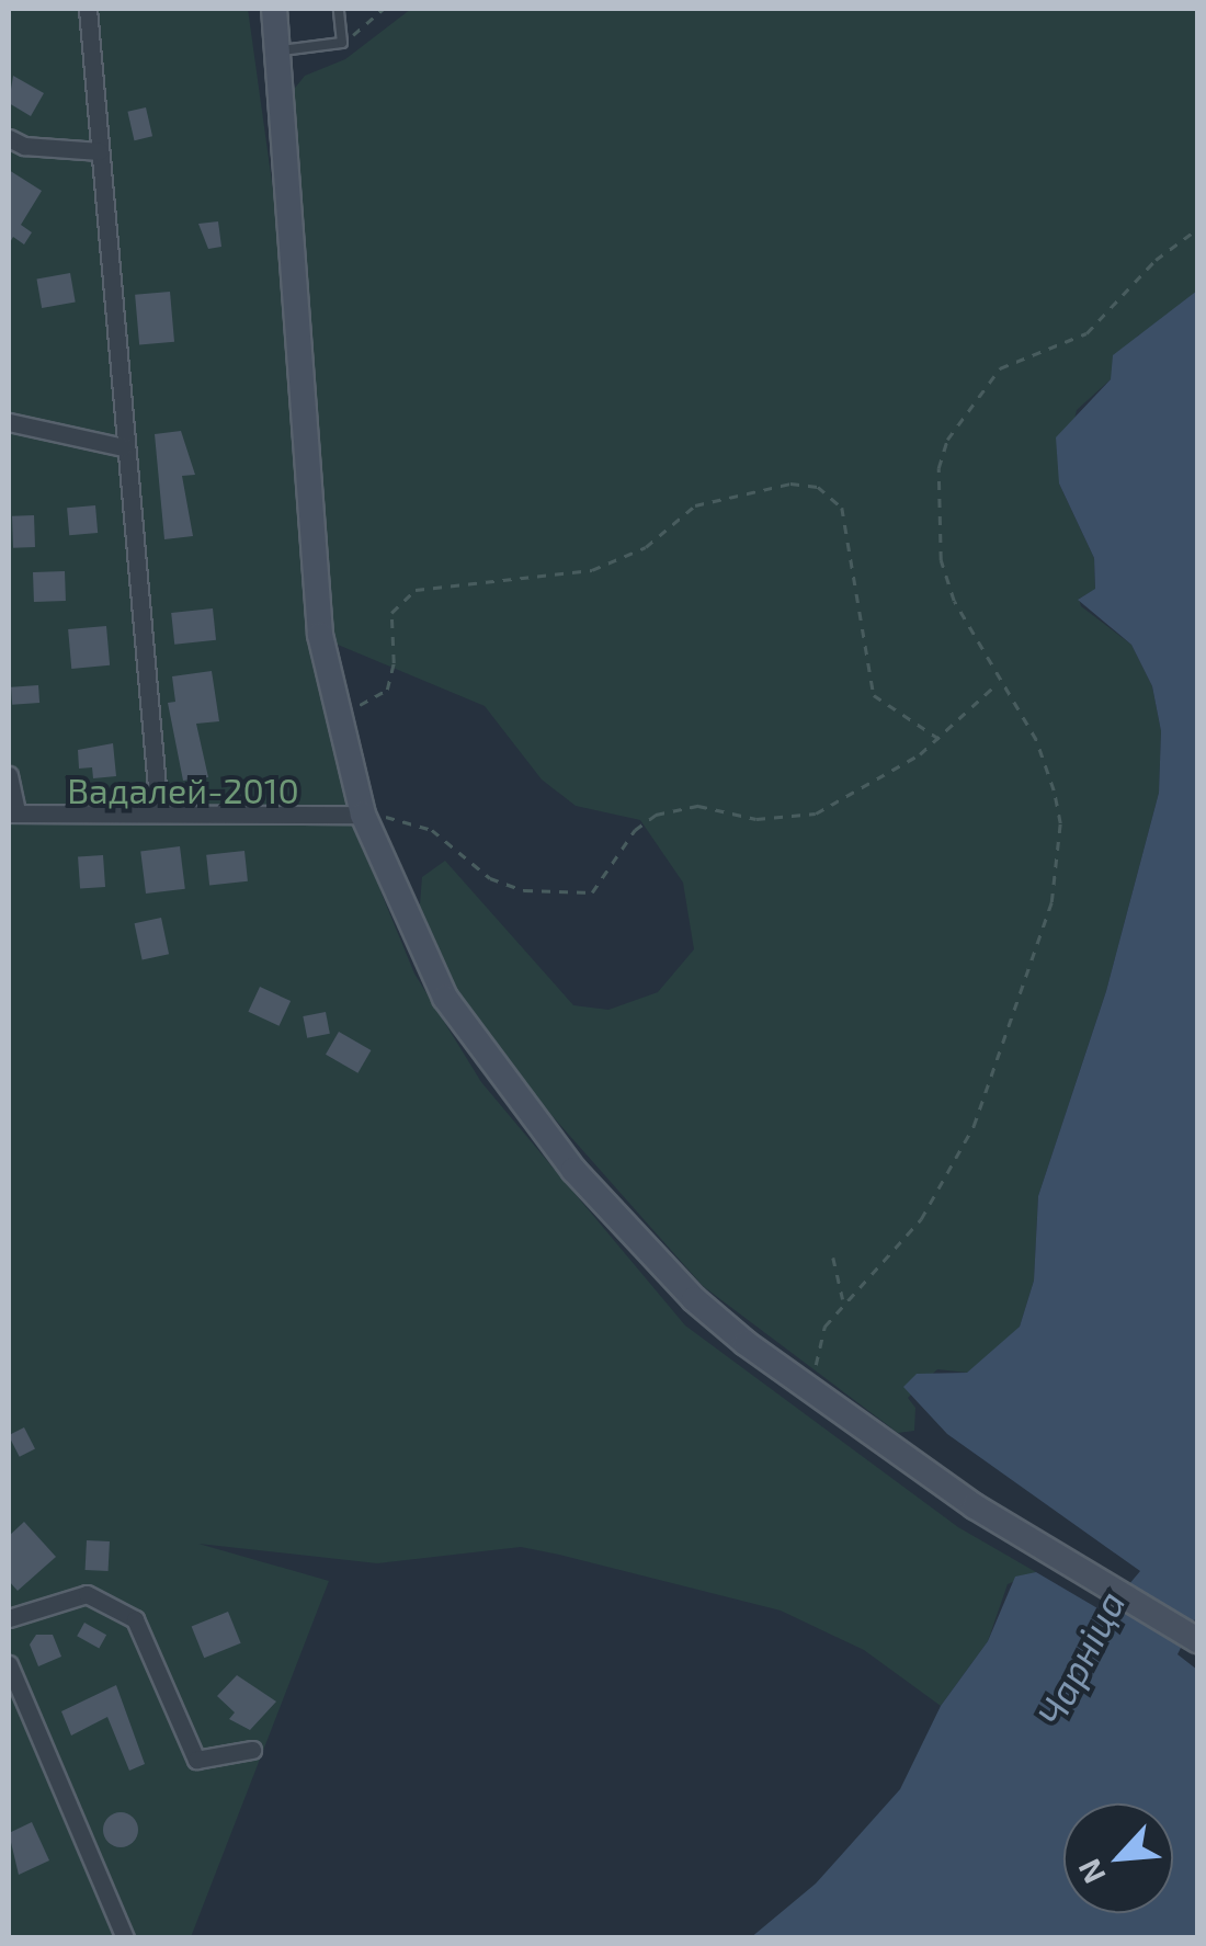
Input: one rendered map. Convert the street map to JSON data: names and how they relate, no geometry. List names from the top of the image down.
{
  "water": ["Чарніца"],
  "parks": ["Вадалей-2010"],
  "north": "bottom left"
}
